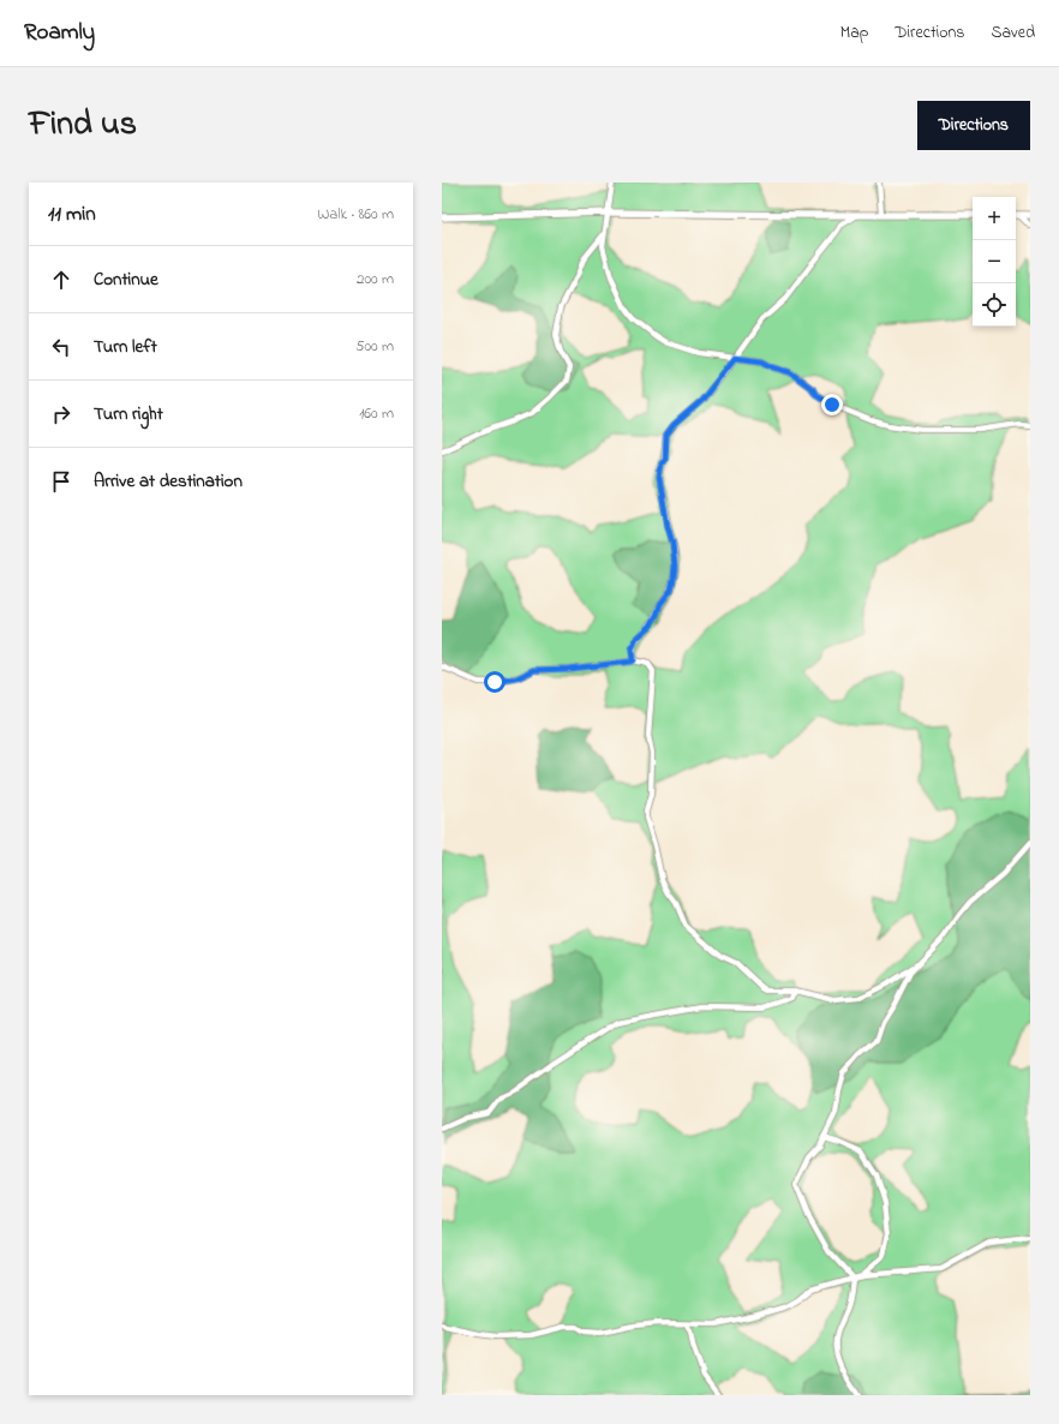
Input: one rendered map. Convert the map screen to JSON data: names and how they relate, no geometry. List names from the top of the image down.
{
  "page": {
    "header": "Roamly",
    "nav": ["Map", "Directions", "Saved"],
    "title": "Find us",
    "buttons": "Directions",
    "heading": ["11 min", "Walk · 860 m"],
    "map_buttons": ["+", "−"],
    "list": [
      ["Continue", "200 m"],
      ["Turn left", "500 m"],
      ["Turn right", "160 m"],
      "Arrive at destination"
    ]
  }
}
